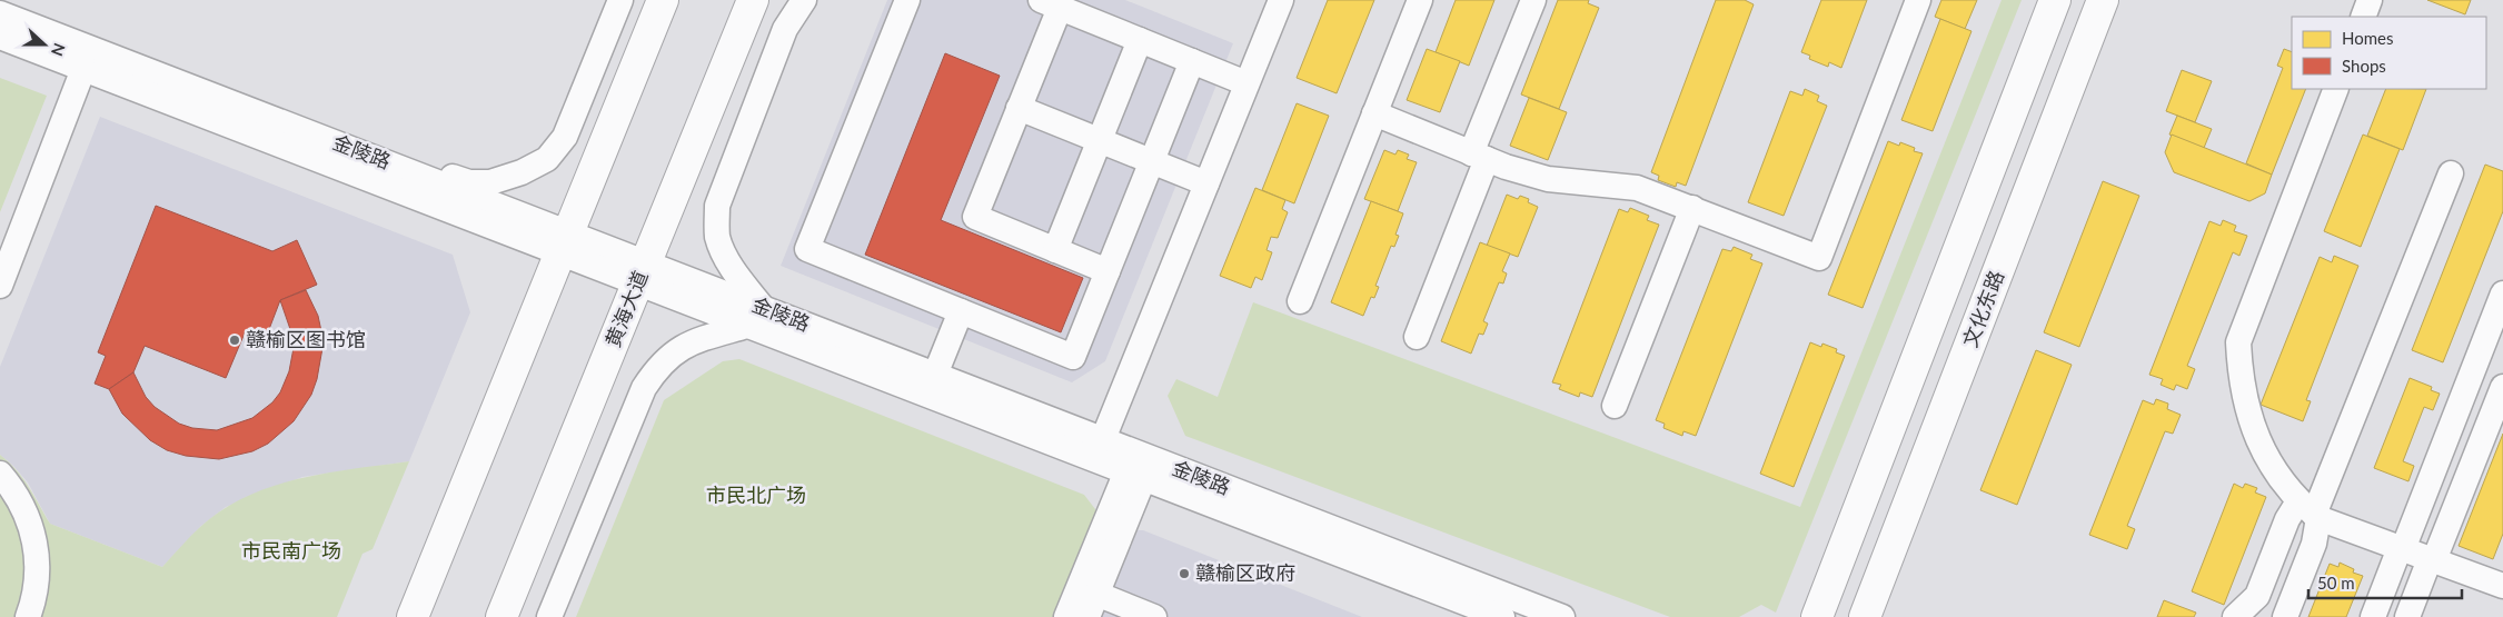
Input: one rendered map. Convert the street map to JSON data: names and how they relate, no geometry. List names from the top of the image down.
{
  "streets": {
    "main road": ["黄海大道", "文化东路"],
    "street": ["金陵路"]
  },
  "crossings": [
    ["金陵路", "黄海大道"]
  ],
  "parks": ["市民北广场", "市民南广场"],
  "places": ["赣榆区图书馆", "赣榆区政府"],
  "legend": ["Homes", "Shops"],
  "scale_bar": "50 m",
  "north": "right"
}
